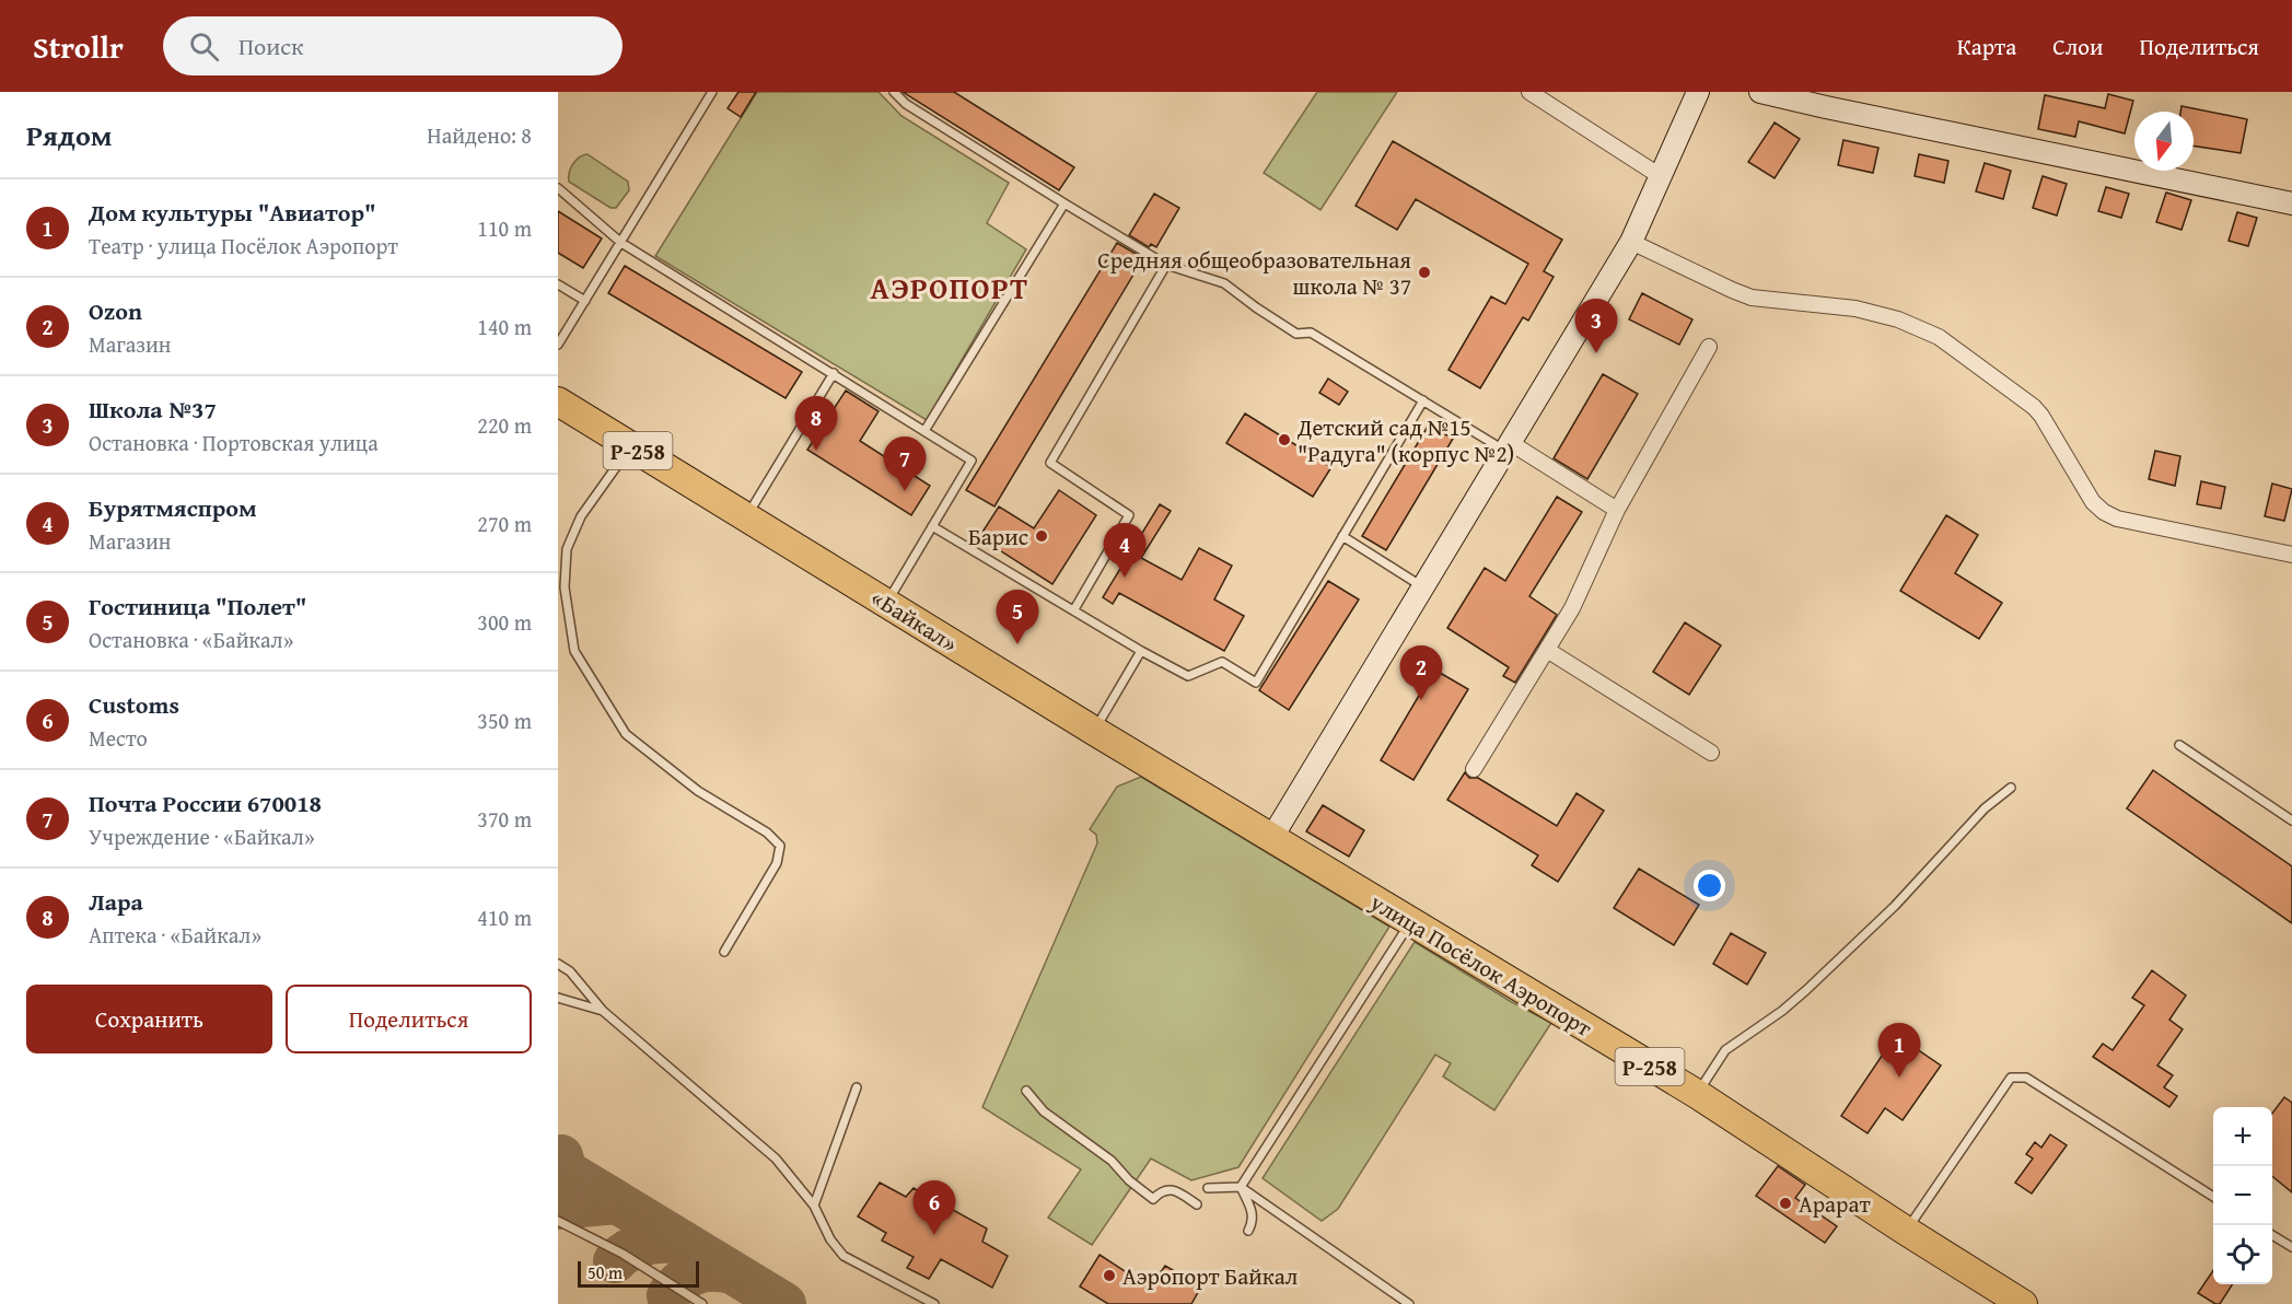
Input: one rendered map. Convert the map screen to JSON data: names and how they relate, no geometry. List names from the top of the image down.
{
  "streets": {
    "highway": ["Р-258", "«Байкал»", "улица Посёлок Аэропорт"]
  },
  "crossings": [
    ["«Байкал»", "улица Посёлок Аэропорт"]
  ],
  "districts": ["АЭРОПОРТ"],
  "places": [
    "Средняя общеобразовательная школа № 37",
    "Детский сад №15 \"Радуга\" (корпус №2)",
    "Барис",
    "Арарат",
    "Аэропорт Байкал"
  ],
  "scale_bar": "50 m",
  "north": "bottom",
  "page": {
    "header": "Strollr",
    "search": "Поиск",
    "nav": ["Карта", "Слои", "Поделиться"],
    "heading": ["Рядом", "Найдено: 8"],
    "list": [
      {
        "mark": "1",
        "name": "Дом культуры \"Авиатор\"",
        "note": "Театр · улица Посёлок Аэропорт",
        "value": "110 m"
      },
      {
        "mark": "2",
        "name": "Ozon",
        "note": "Магазин",
        "value": "140 m"
      },
      {
        "mark": "3",
        "name": "Школа №37",
        "note": "Остановка · Портовская улица",
        "value": "220 m"
      },
      {
        "mark": "4",
        "name": "Бурятмяспром",
        "note": "Магазин",
        "value": "270 m"
      },
      {
        "mark": "5",
        "name": "Гостиница \"Полет\"",
        "note": "Остановка · «Байкал»",
        "value": "300 m"
      },
      {
        "mark": "6",
        "name": "Customs",
        "note": "Место",
        "value": "350 m"
      },
      {
        "mark": "7",
        "name": "Почта России 670018",
        "note": "Учреждение · «Байкал»",
        "value": "370 m"
      },
      {
        "mark": "8",
        "name": "Лара",
        "note": "Аптека · «Байкал»",
        "value": "410 m"
      }
    ],
    "pins": [
      "3",
      "8",
      "7",
      "4",
      "5",
      "2",
      "1",
      "6"
    ],
    "buttons": ["Сохранить", "Поделиться"],
    "map_buttons": ["+", "−"],
    "scale": "50 m"
  }
}
